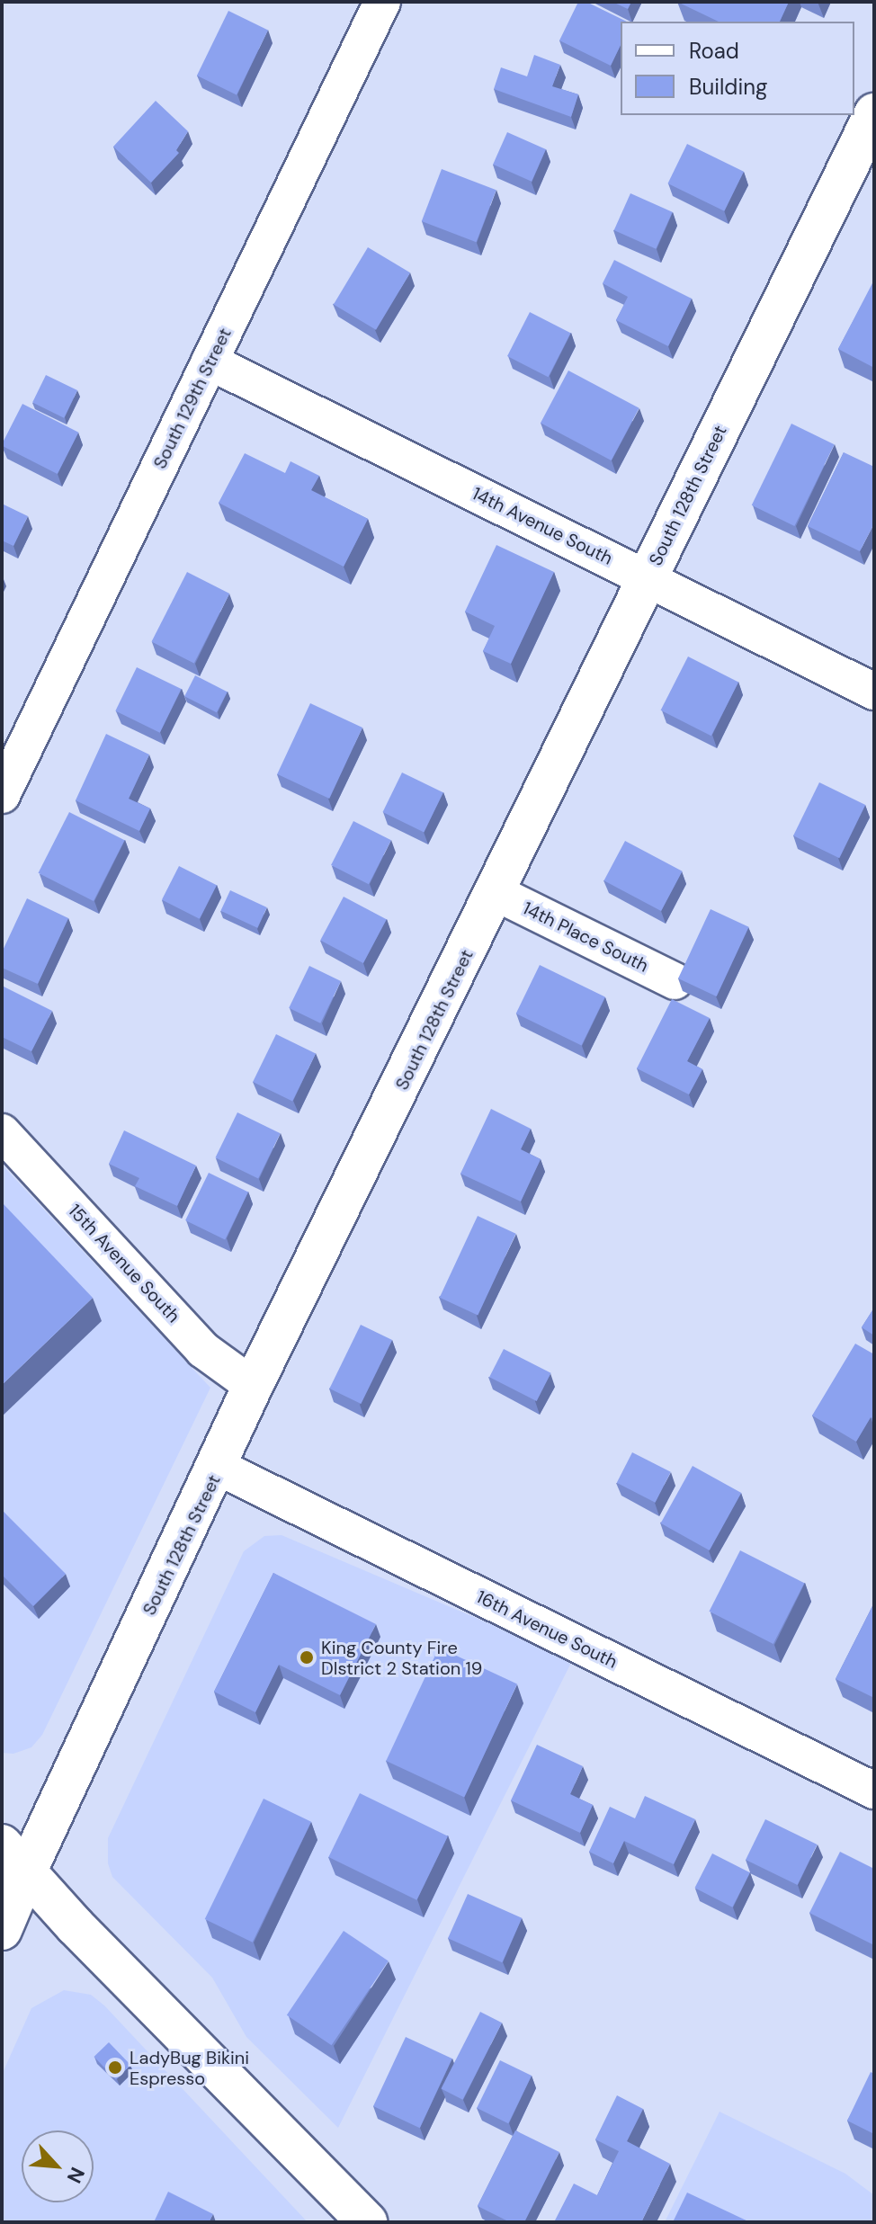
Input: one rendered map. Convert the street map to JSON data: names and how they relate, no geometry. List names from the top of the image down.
{
  "streets": {
    "main road": ["South 128th Street"],
    "street": [
      "South 129th Street",
      "14th Avenue South",
      "14th Place South",
      "15th Avenue South",
      "16th Avenue South"
    ]
  },
  "crossings": [
    ["South 129th Street", "14th Avenue South"],
    ["South 128th Street", "14th Avenue South"],
    ["South 128th Street", "14th Place South"],
    ["South 128th Street", "15th Avenue South"],
    ["South 128th Street", "16th Avenue South"]
  ],
  "places": ["King County Fire DIstrict 2 Station 19", "LadyBug Bikini Espresso"],
  "legend": ["Road", "Building"],
  "north": "bottom right"
}
